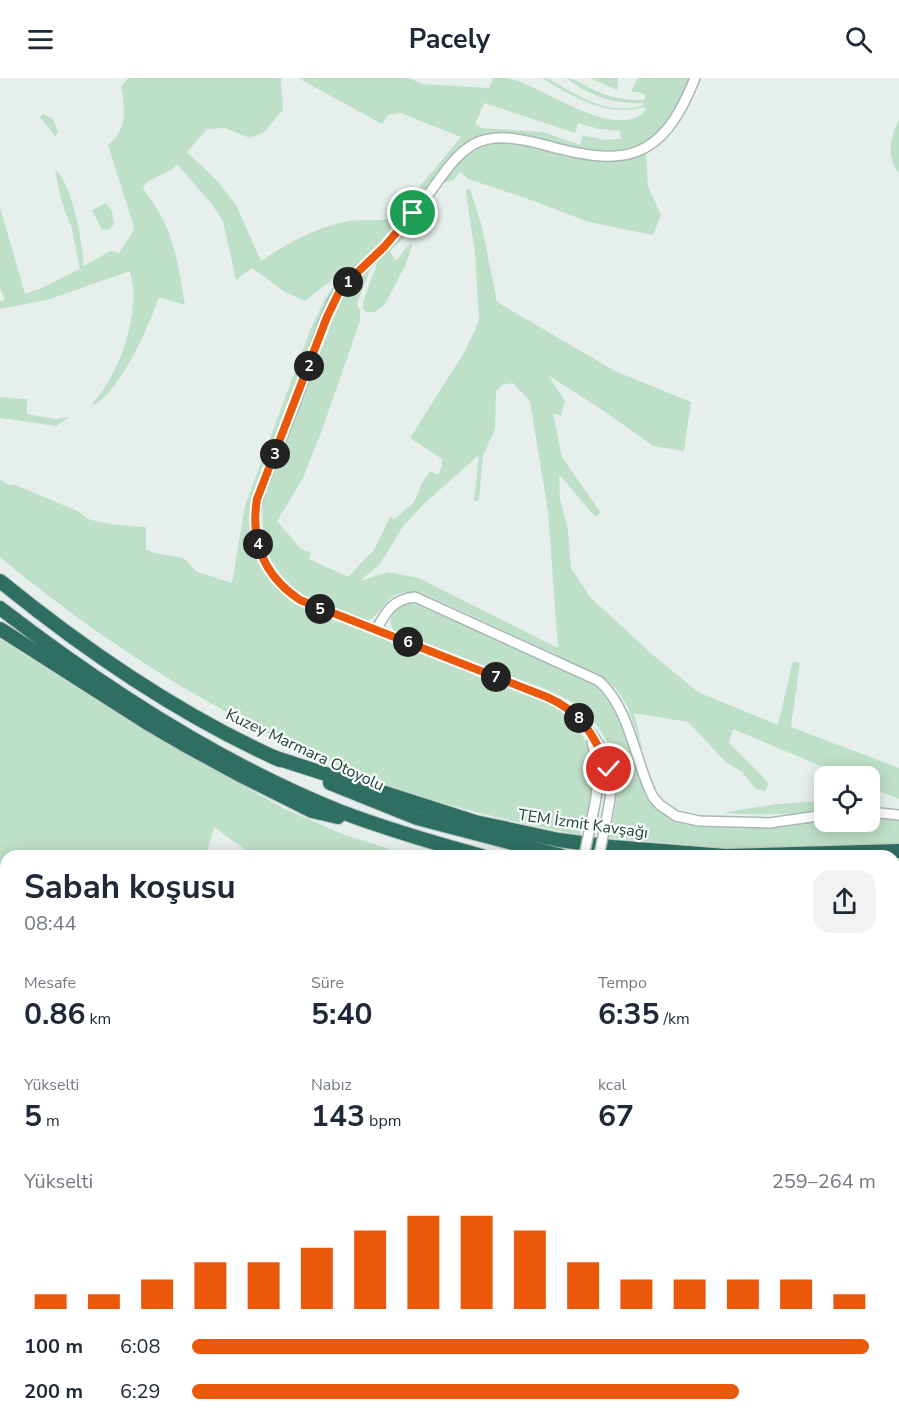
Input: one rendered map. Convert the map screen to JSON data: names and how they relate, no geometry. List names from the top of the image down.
{
  "streets": {
    "highway": ["Kuzey Marmara Otoyolu", "TEM İzmit Kavşağı"]
  },
  "crossings": [
    ["Kuzey Marmara Otoyolu", "TEM İzmit Kavşağı"]
  ],
  "page": {
    "header": "Pacely",
    "pins": [
      "1",
      "2",
      "3",
      "4",
      "5",
      "6",
      "7",
      "8"
    ],
    "heading": ["Sabah koşusu", "08:44"],
    "stats": [
      ["Mesafe", "0.86 km"],
      ["Süre", "5:40"],
      ["Tempo", "6:35 /km"],
      ["Yükselti", "5 m"],
      ["Nabız", "143 bpm"],
      ["kcal", "67"]
    ],
    "chart": ["Yükselti", "259–264 m"],
    "list": [
      {
        "name": "100 m",
        "note": "6:08"
      },
      {
        "name": "200 m",
        "note": "6:29"
      }
    ]
  }
}
